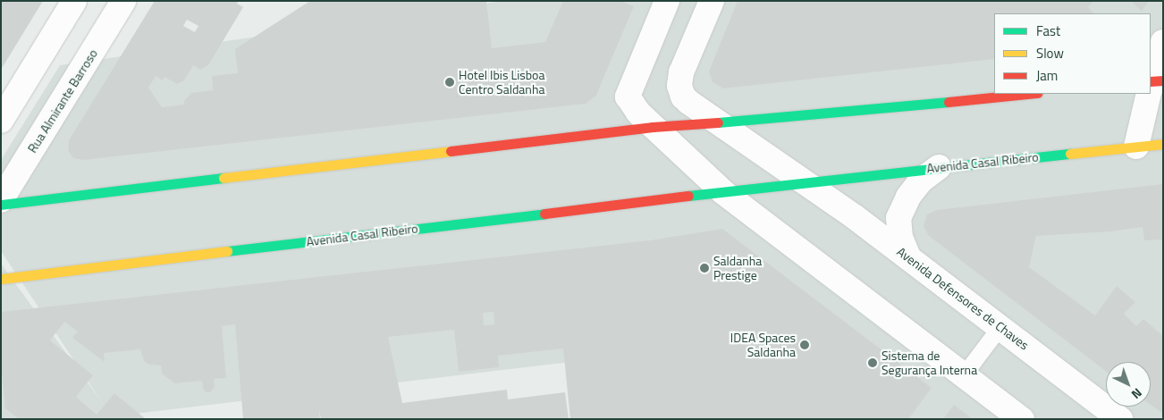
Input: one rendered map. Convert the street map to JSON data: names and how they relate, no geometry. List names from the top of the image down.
{
  "streets": {
    "street": ["Rua Almirante Barroso", "Avenida Casal Ribeiro", "Avenida Defensores de Chaves"]
  },
  "crossings": [
    ["Avenida Casal Ribeiro", "Avenida Defensores de Chaves"]
  ],
  "places": [
    "Hotel Ibis Lisboa Centro Saldanha",
    "Saldanha Prestige",
    "IDEA Spaces Saldanha",
    "Sistema de Segurança Interna"
  ],
  "legend": ["Fast", "Slow", "Jam"],
  "north": "bottom right"
}
